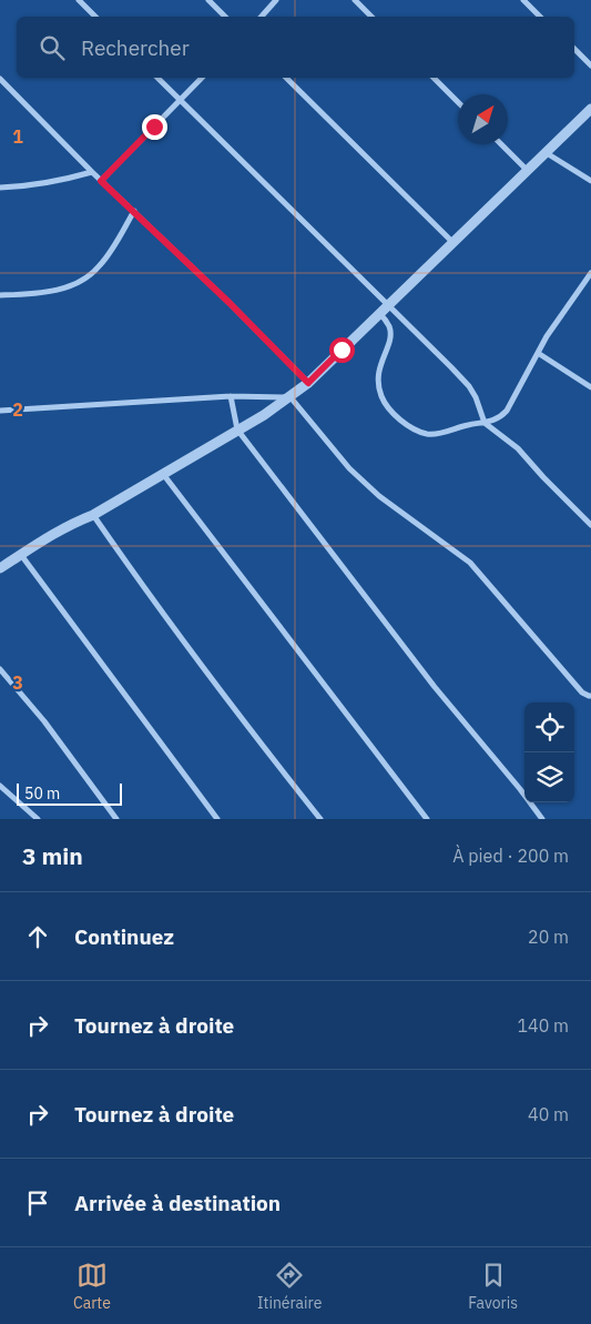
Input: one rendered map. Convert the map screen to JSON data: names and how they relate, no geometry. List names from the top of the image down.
{
  "scale_bar": "50 m",
  "north": "top right",
  "page": {
    "search": "Rechercher",
    "scale": "50 m",
    "heading": ["3 min", "À pied · 200 m"],
    "list": [
      ["Continuez", "20 m"],
      ["Tournez à droite", "140 m"],
      ["Tournez à droite", "40 m"],
      "Arrivée à destination"
    ],
    "nav": ["Carte", "Itinéraire", "Favoris"]
  },
  "grid": {
    "rows": ["1", "2", "3"]
  }
}
